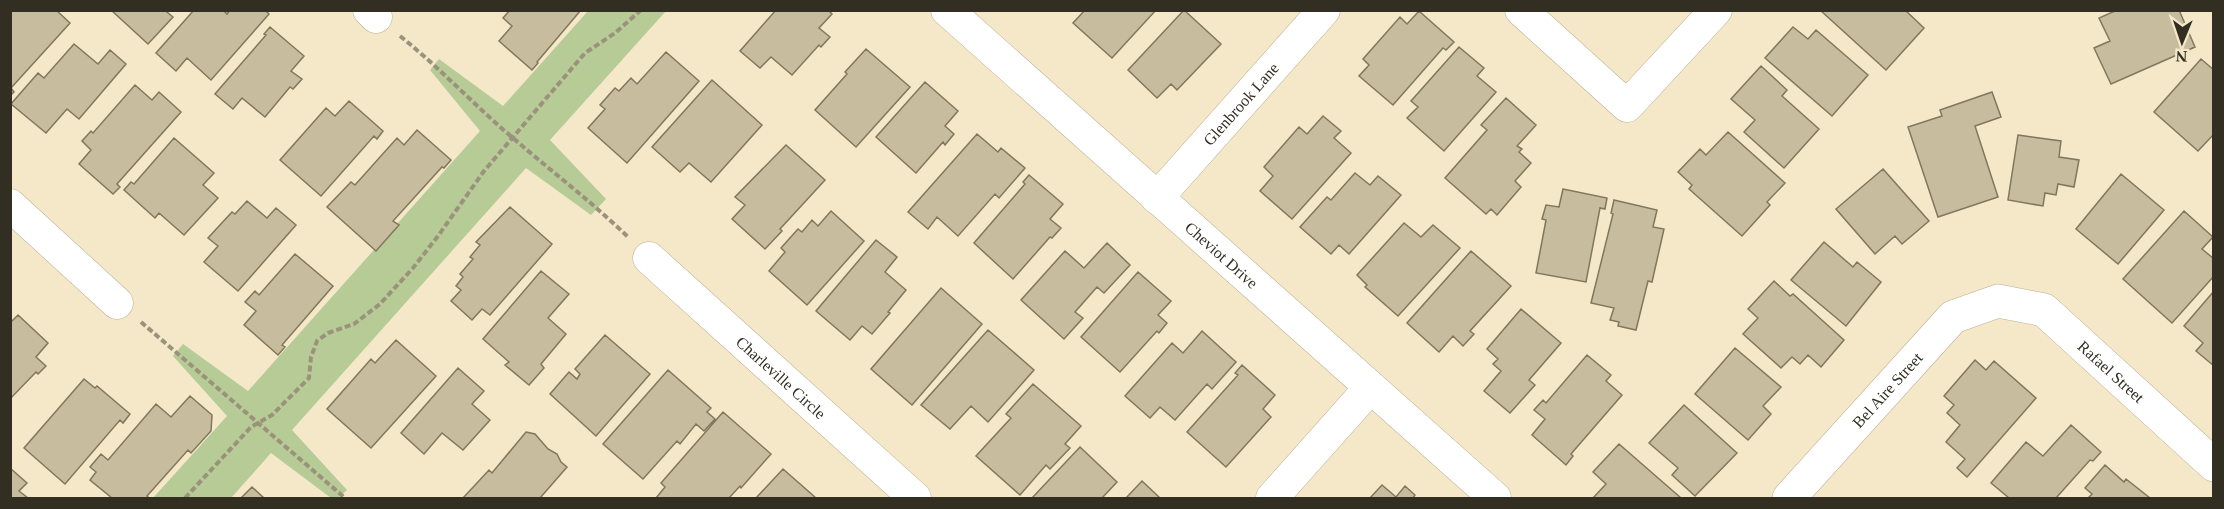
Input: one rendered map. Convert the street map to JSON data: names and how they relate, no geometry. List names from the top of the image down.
{
  "streets": {
    "street": [
      "Glenbrook Lane",
      "Cheviot Drive",
      "Rafael Street",
      "Charleville Circle",
      "Bel Aire Street"
    ]
  },
  "crossings": [
    ["Glenbrook Lane", "Cheviot Drive"],
    ["Rafael Street", "Bel Aire Street"]
  ],
  "north": "bottom"
}
